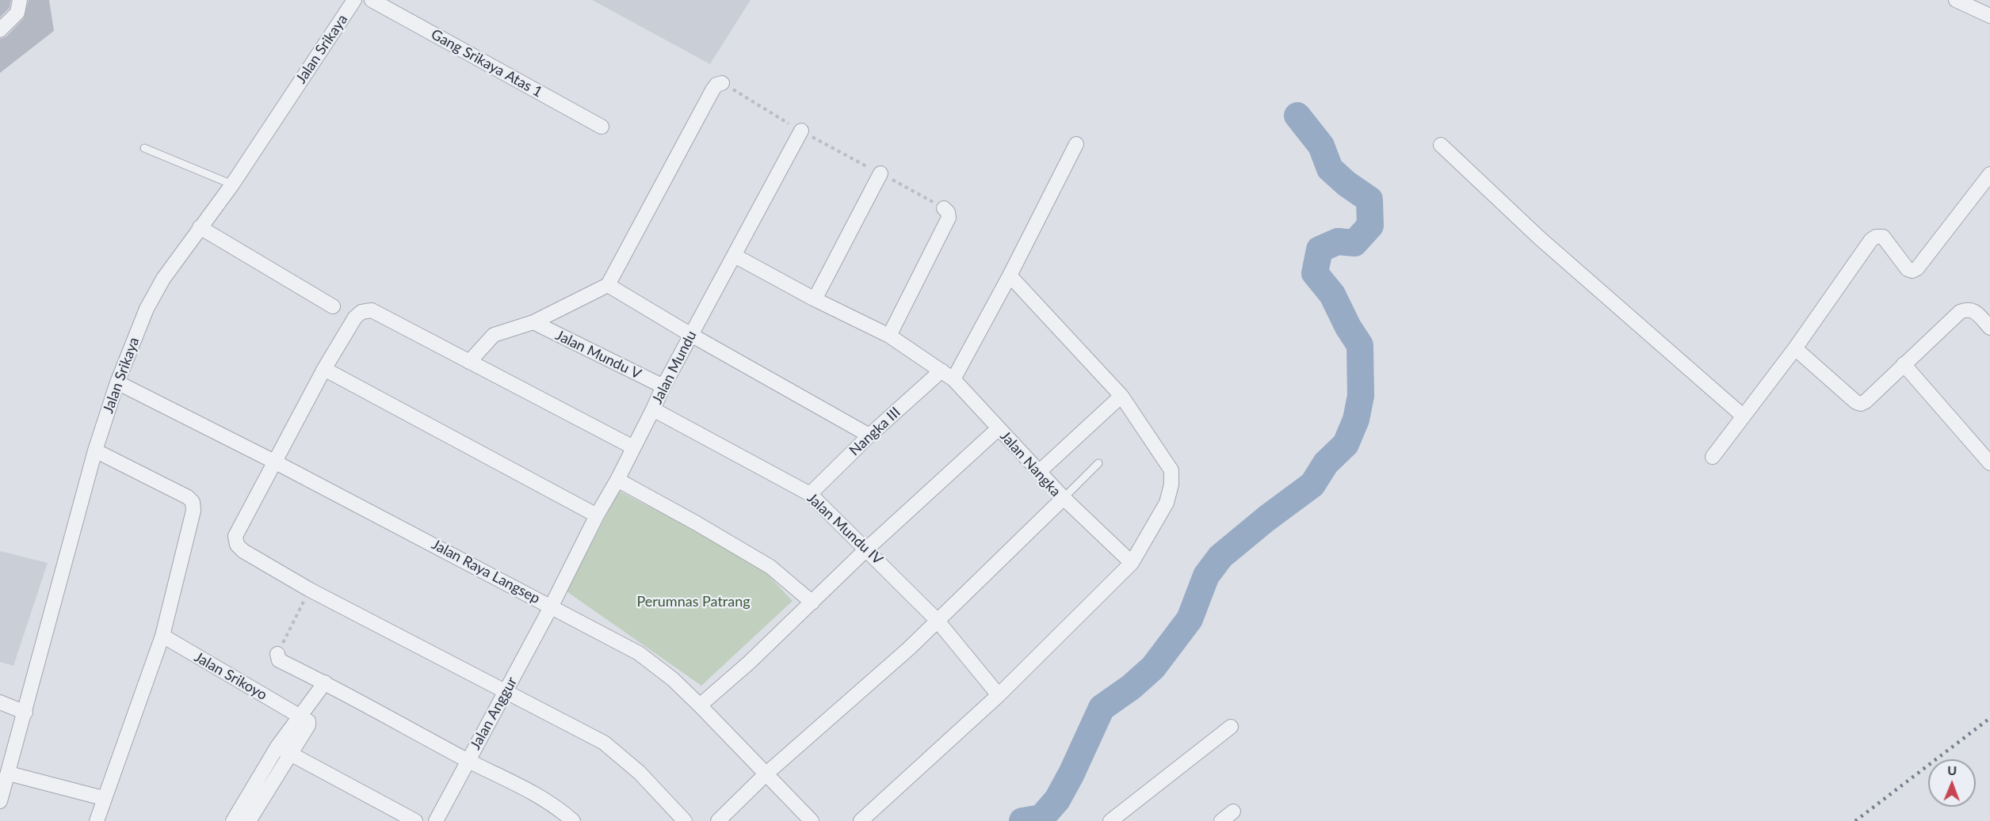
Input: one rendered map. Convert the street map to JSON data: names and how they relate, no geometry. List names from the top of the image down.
{
  "streets": {
    "street": [
      "Jalan Srikaya",
      "Gang Srikaya Atas 1",
      "Jalan Mundu V",
      "Jalan Mundu",
      "Nangka III",
      "Jalan Nangka",
      "Jalan Mundu IV",
      "Jalan Raya Langsep",
      "Jalan Srikoyo",
      "Jalan Anggur"
    ]
  },
  "crossings": [
    ["Jalan Srikaya", "Jalan Raya Langsep"],
    ["Jalan Mundu V", "Jalan Mundu"],
    ["Jalan Mundu", "Jalan Nangka"],
    ["Jalan Mundu", "Jalan Mundu IV"],
    ["Jalan Mundu", "Jalan Raya Langsep"],
    ["Jalan Mundu", "Jalan Anggur"],
    ["Nangka III", "Jalan Nangka"],
    ["Nangka III", "Jalan Mundu IV"],
    ["Jalan Nangka", "Jalan Mundu IV"],
    ["Jalan Nangka", "Jalan Raya Langsep"],
    ["Jalan Raya Langsep", "Jalan Anggur"]
  ],
  "parks": ["Perumnas Patrang"],
  "north": "top"
}
